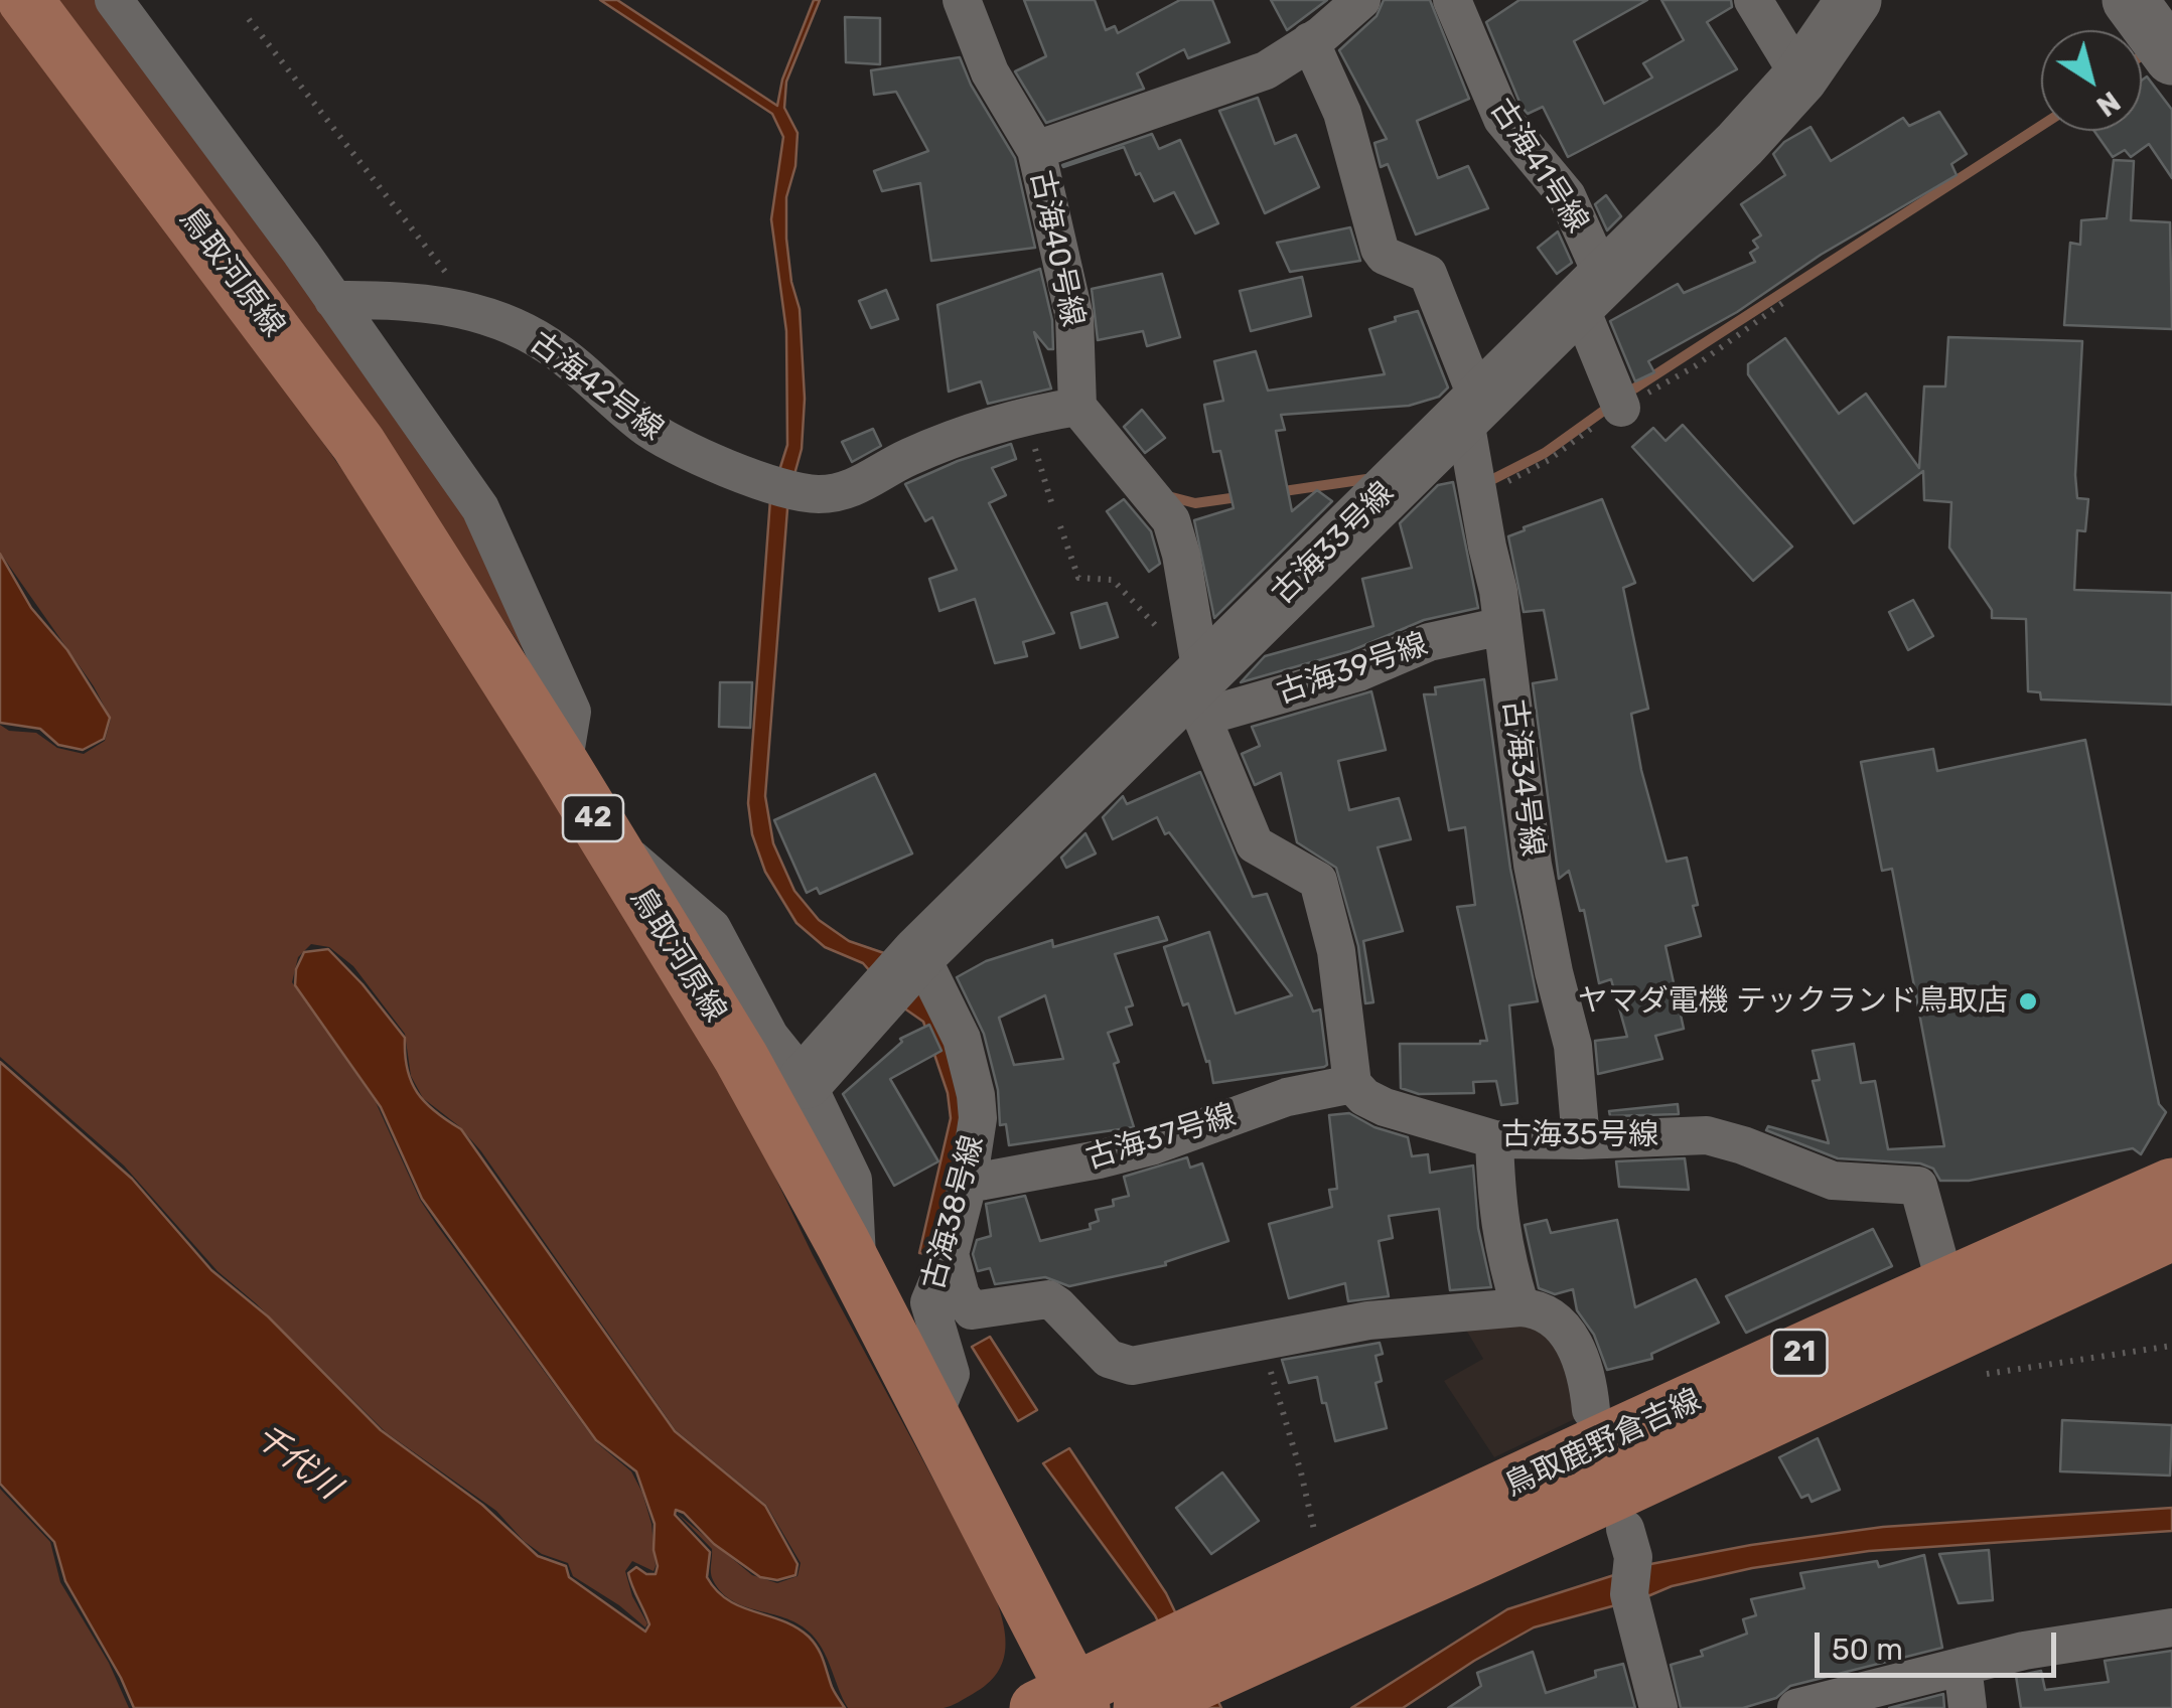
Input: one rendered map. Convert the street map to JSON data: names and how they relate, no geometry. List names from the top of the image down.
{
  "streets": {
    "main road": [
      "鳥取河原線",
      "42",
      "21",
      "鳥取鹿野倉吉線"
    ],
    "street": [
      "古海41号線",
      "古海40号線",
      "古海42号線",
      "古海33号線",
      "古海39号線",
      "古海34号線",
      "古海35号線",
      "古海37号線",
      "古海38号線"
    ]
  },
  "crossings": [
    ["古海41号線", "古海33号線"],
    ["古海40号線", "古海42号線"],
    ["古海40号線", "古海34号線"],
    ["鳥取河原線", "古海38号線"],
    ["鳥取河原線", "鳥取鹿野倉吉線"],
    ["古海33号線", "古海39号線"],
    ["古海33号線", "古海34号線"],
    ["古海33号線", "古海38号線"],
    ["古海39号線", "古海34号線"],
    ["古海34号線", "古海35号線"],
    ["古海35号線", "古海37号線"],
    ["古海35号線", "鳥取鹿野倉吉線"],
    ["古海37号線", "古海38号線"]
  ],
  "water": ["千代川"],
  "places": ["ヤマダ電機 テックランド鳥取店"],
  "scale_bar": "50 m",
  "north": "bottom right"
}
